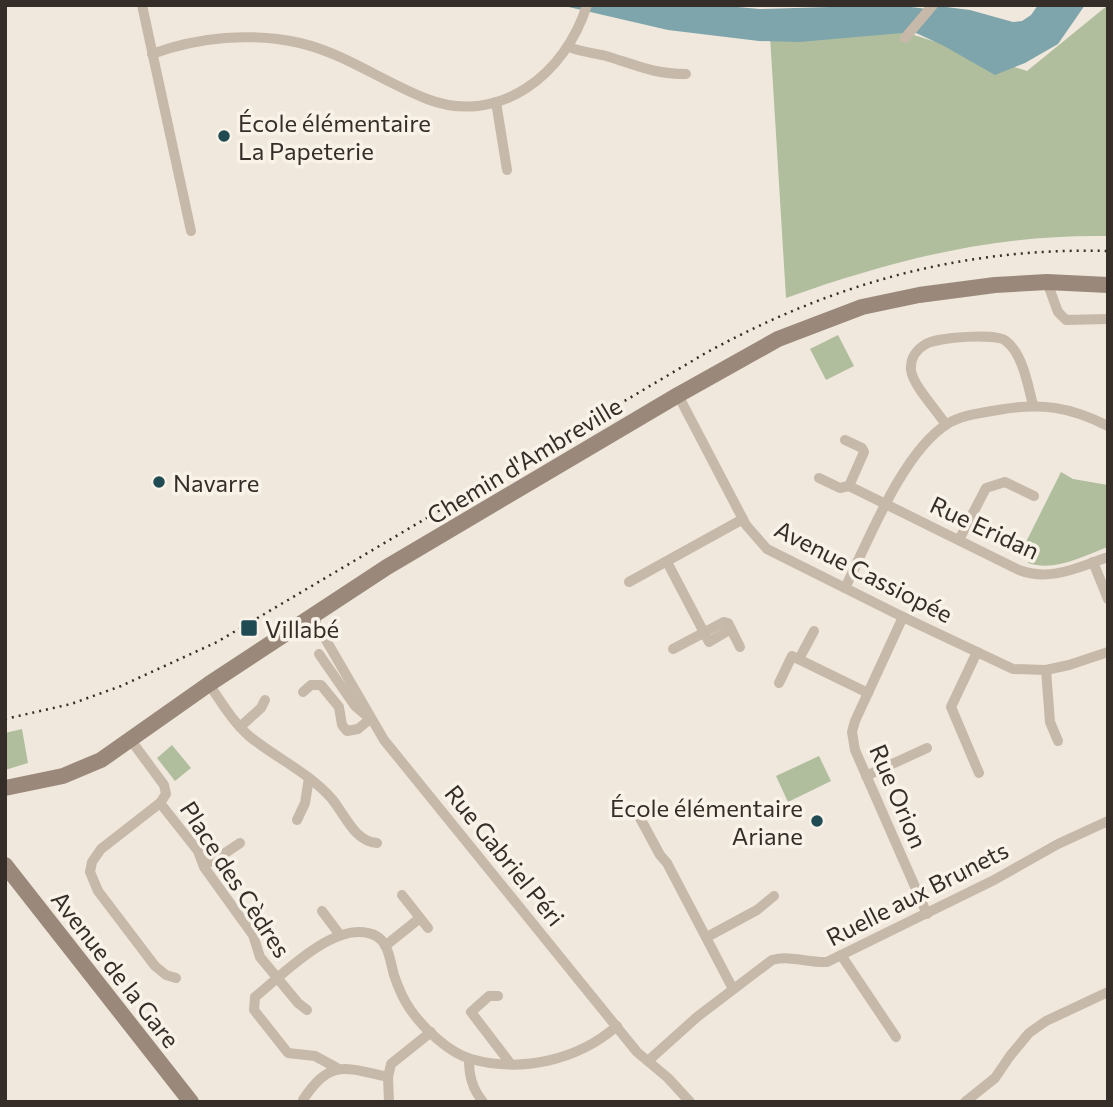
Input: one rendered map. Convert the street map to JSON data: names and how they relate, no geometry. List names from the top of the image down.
{
  "streets": {
    "street": [
      "Chemin d'Ambreville",
      "Rue Eridan",
      "Avenue Cassiopée",
      "Rue Orion",
      "Rue Gabriel Péri",
      "Place des Cèdres",
      "Ruelle aux Brunets",
      "Avenue de la Gare"
    ]
  },
  "crossings": [
    ["Chemin d'Ambreville", "Avenue Cassiopée"],
    ["Chemin d'Ambreville", "Rue Gabriel Péri"],
    ["Avenue Cassiopée", "Rue Orion"],
    ["Rue Orion", "Ruelle aux Brunets"],
    ["Rue Gabriel Péri", "Ruelle aux Brunets"]
  ],
  "places": {
    "other": ["École élémentaire La Papeterie", "Navarre", "École élémentaire Ariane"],
    "transit": ["Villabé"]
  }
}
